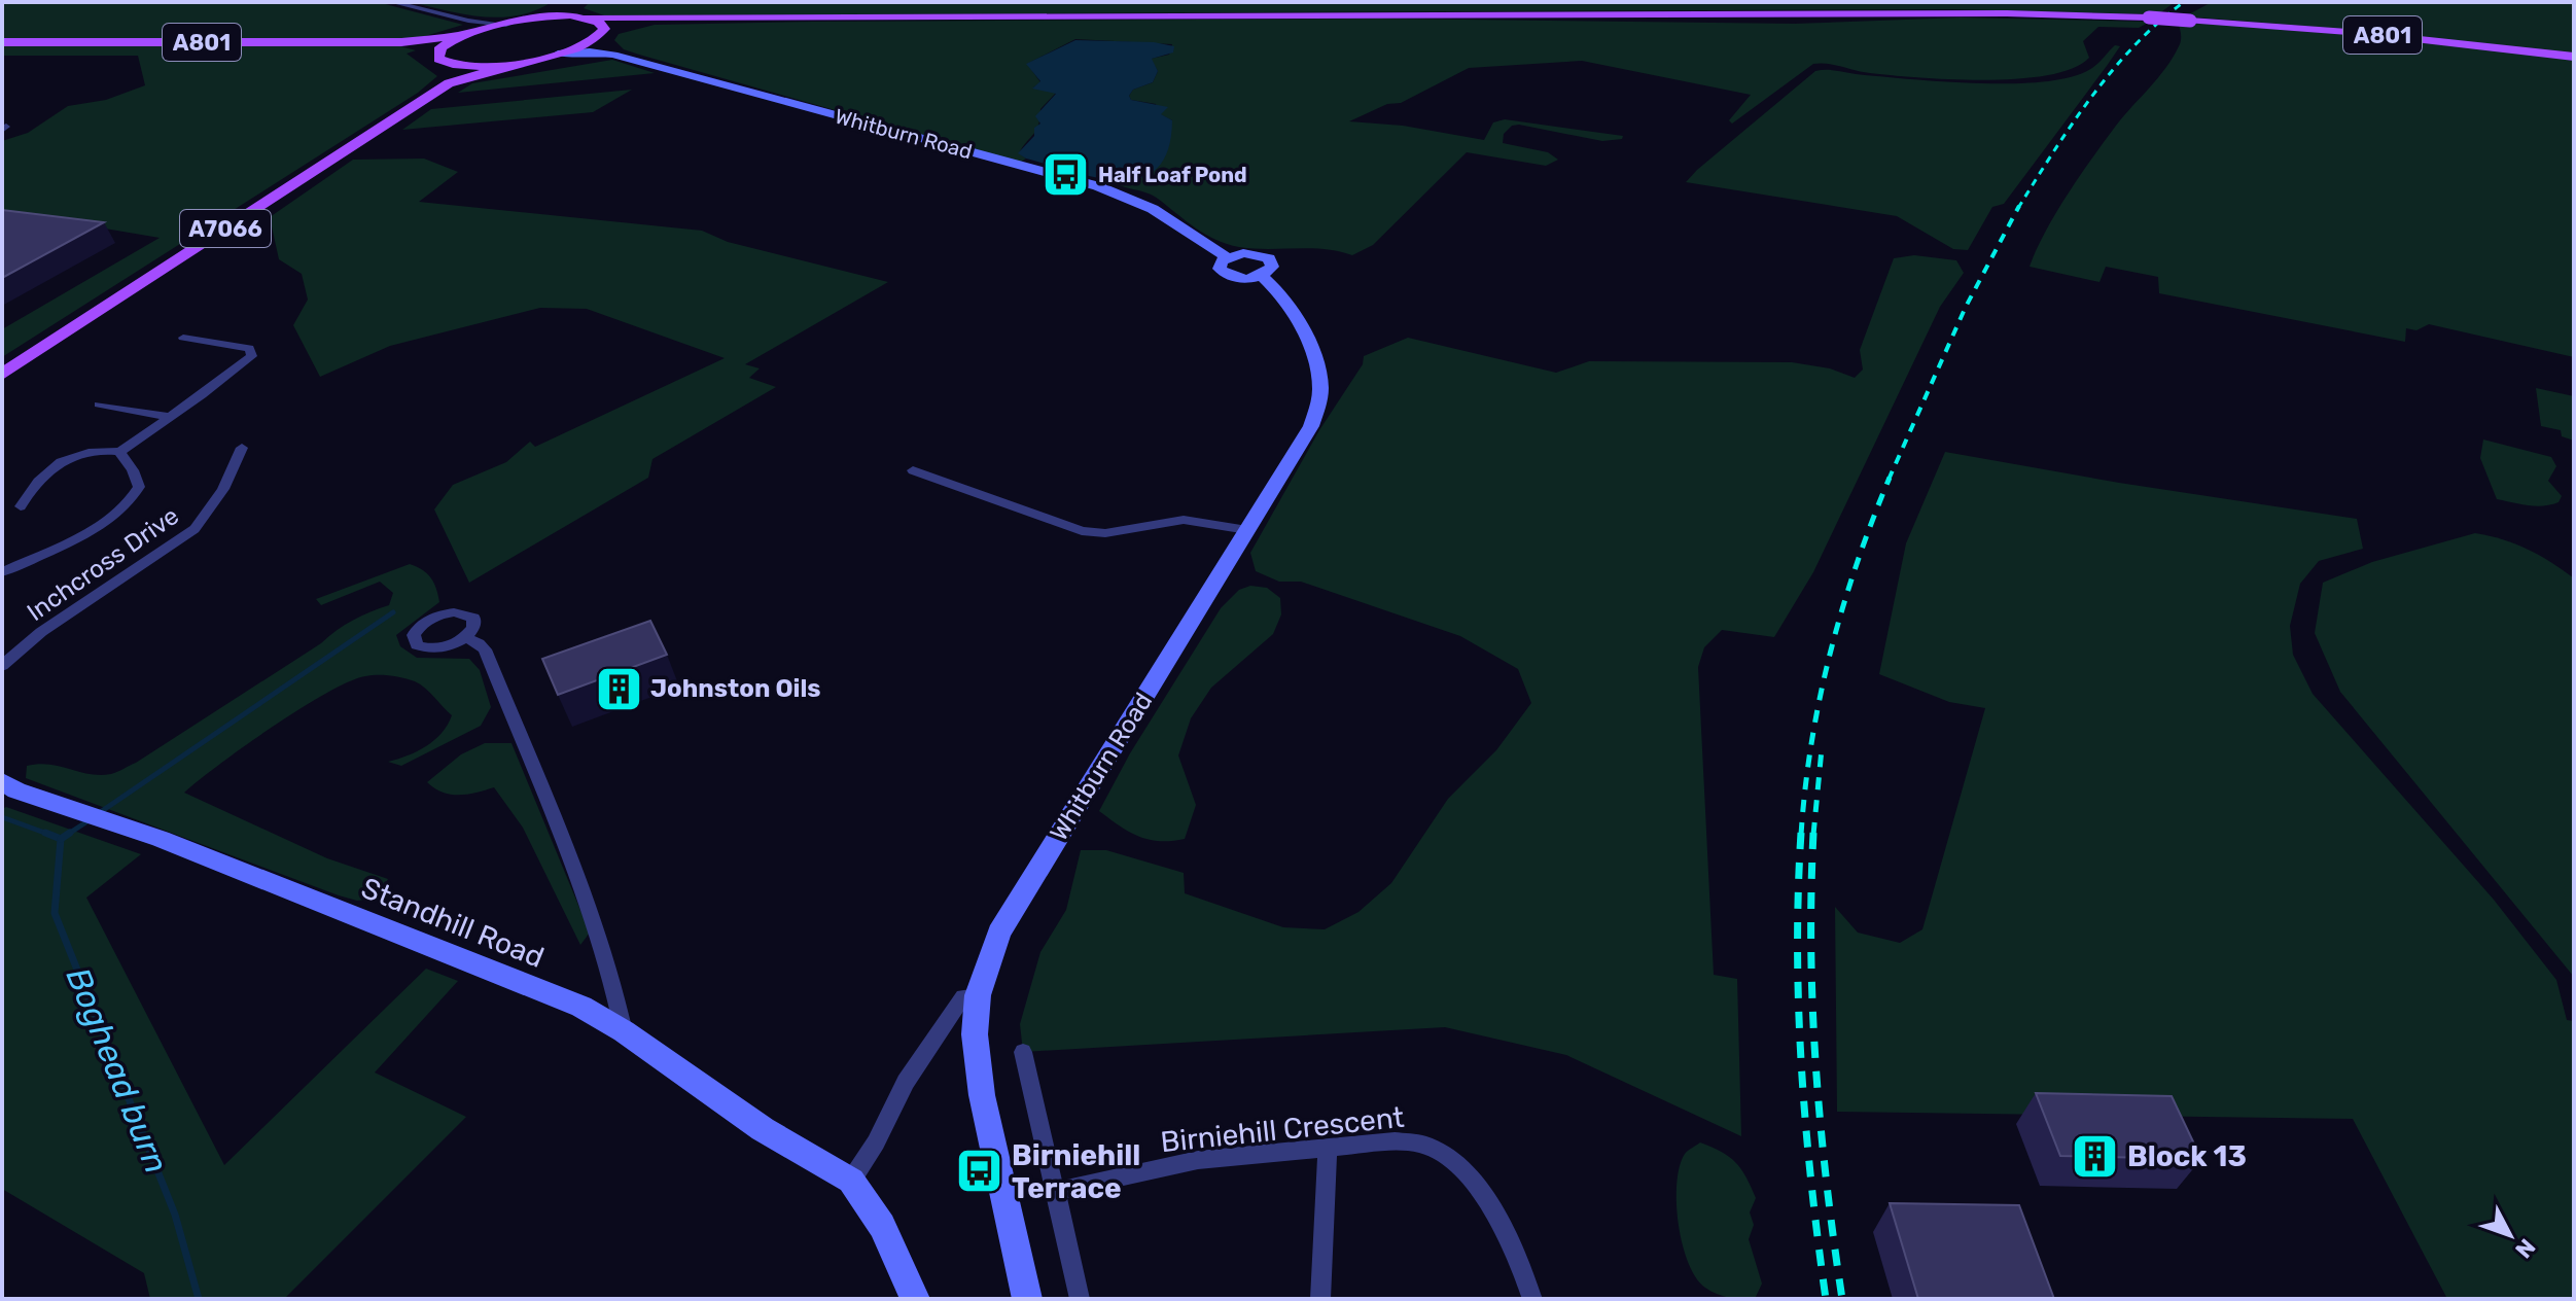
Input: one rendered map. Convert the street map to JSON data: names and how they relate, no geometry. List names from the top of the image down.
{
  "streets": {
    "main road": [
      "A801",
      "Whitburn Road",
      "A7066",
      "Standhill Road"
    ],
    "street": ["Inchcross Drive", "Birniehill Crescent"]
  },
  "crossings": [
    ["A801", "Whitburn Road"],
    ["A801", "A7066"]
  ],
  "water": ["Boghead burn"],
  "places": {
    "bus stop": ["Half Loaf Pond", "Birniehill Terrace"],
    "building": ["Johnston Oils", "Block 13"]
  },
  "north": "bottom right"
}
